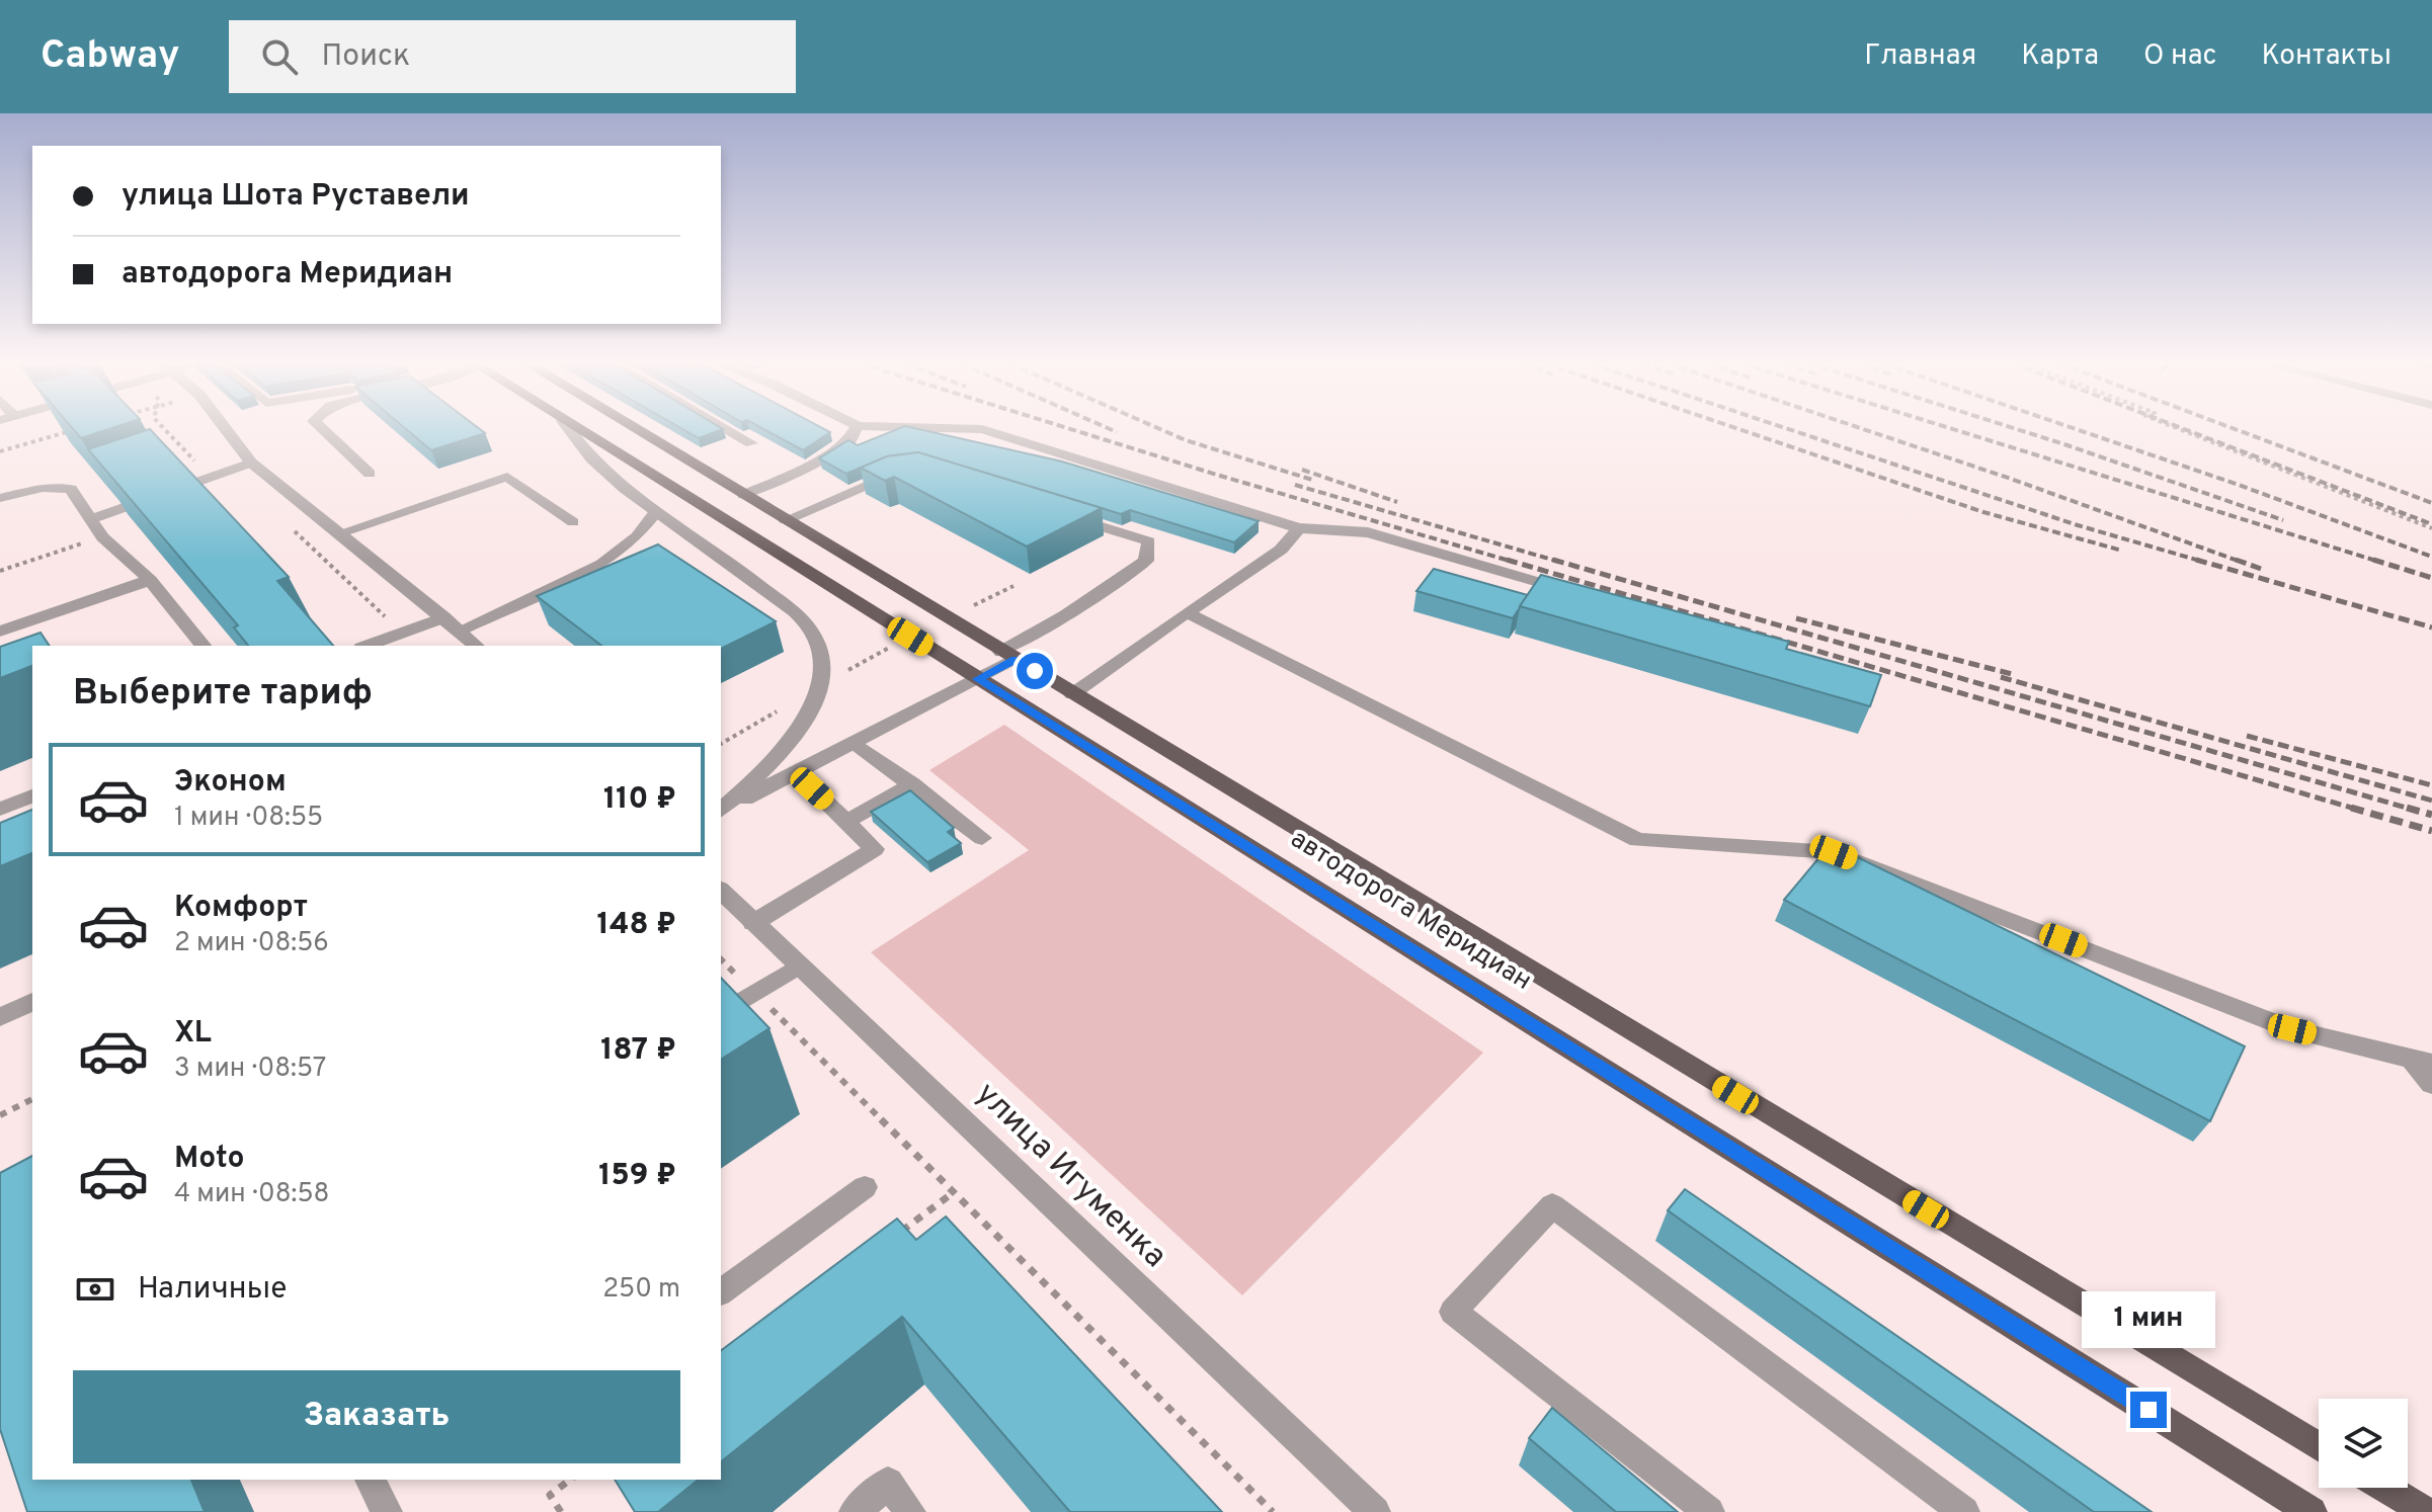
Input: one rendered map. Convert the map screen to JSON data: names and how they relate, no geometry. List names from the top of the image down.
{
  "streets": {
    "main road": ["автодорога Меридиан"],
    "street": ["улица Игуменка"]
  },
  "page": {
    "header": "Cabway",
    "search": "Поиск",
    "nav": [
      "Главная",
      "Карта",
      "О нас",
      "Контакты"
    ],
    "banner": ["улица Шота Руставели", "автодорога Меридиан"],
    "heading": "Выберите тариф",
    "list": [
      {
        "name": "Эконом",
        "note": "1 мин · 08:55",
        "value": "110 ₽"
      },
      {
        "name": "Комфорт",
        "note": "2 мин · 08:56",
        "value": "148 ₽"
      },
      {
        "name": "XL",
        "note": "3 мин · 08:57",
        "value": "187 ₽"
      },
      {
        "name": "Moto",
        "note": "4 мин · 08:58",
        "value": "159 ₽"
      }
    ],
    "pay": ["Наличные", "250 m"],
    "bubble": "1 мин",
    "buttons": "Заказать"
  }
}
